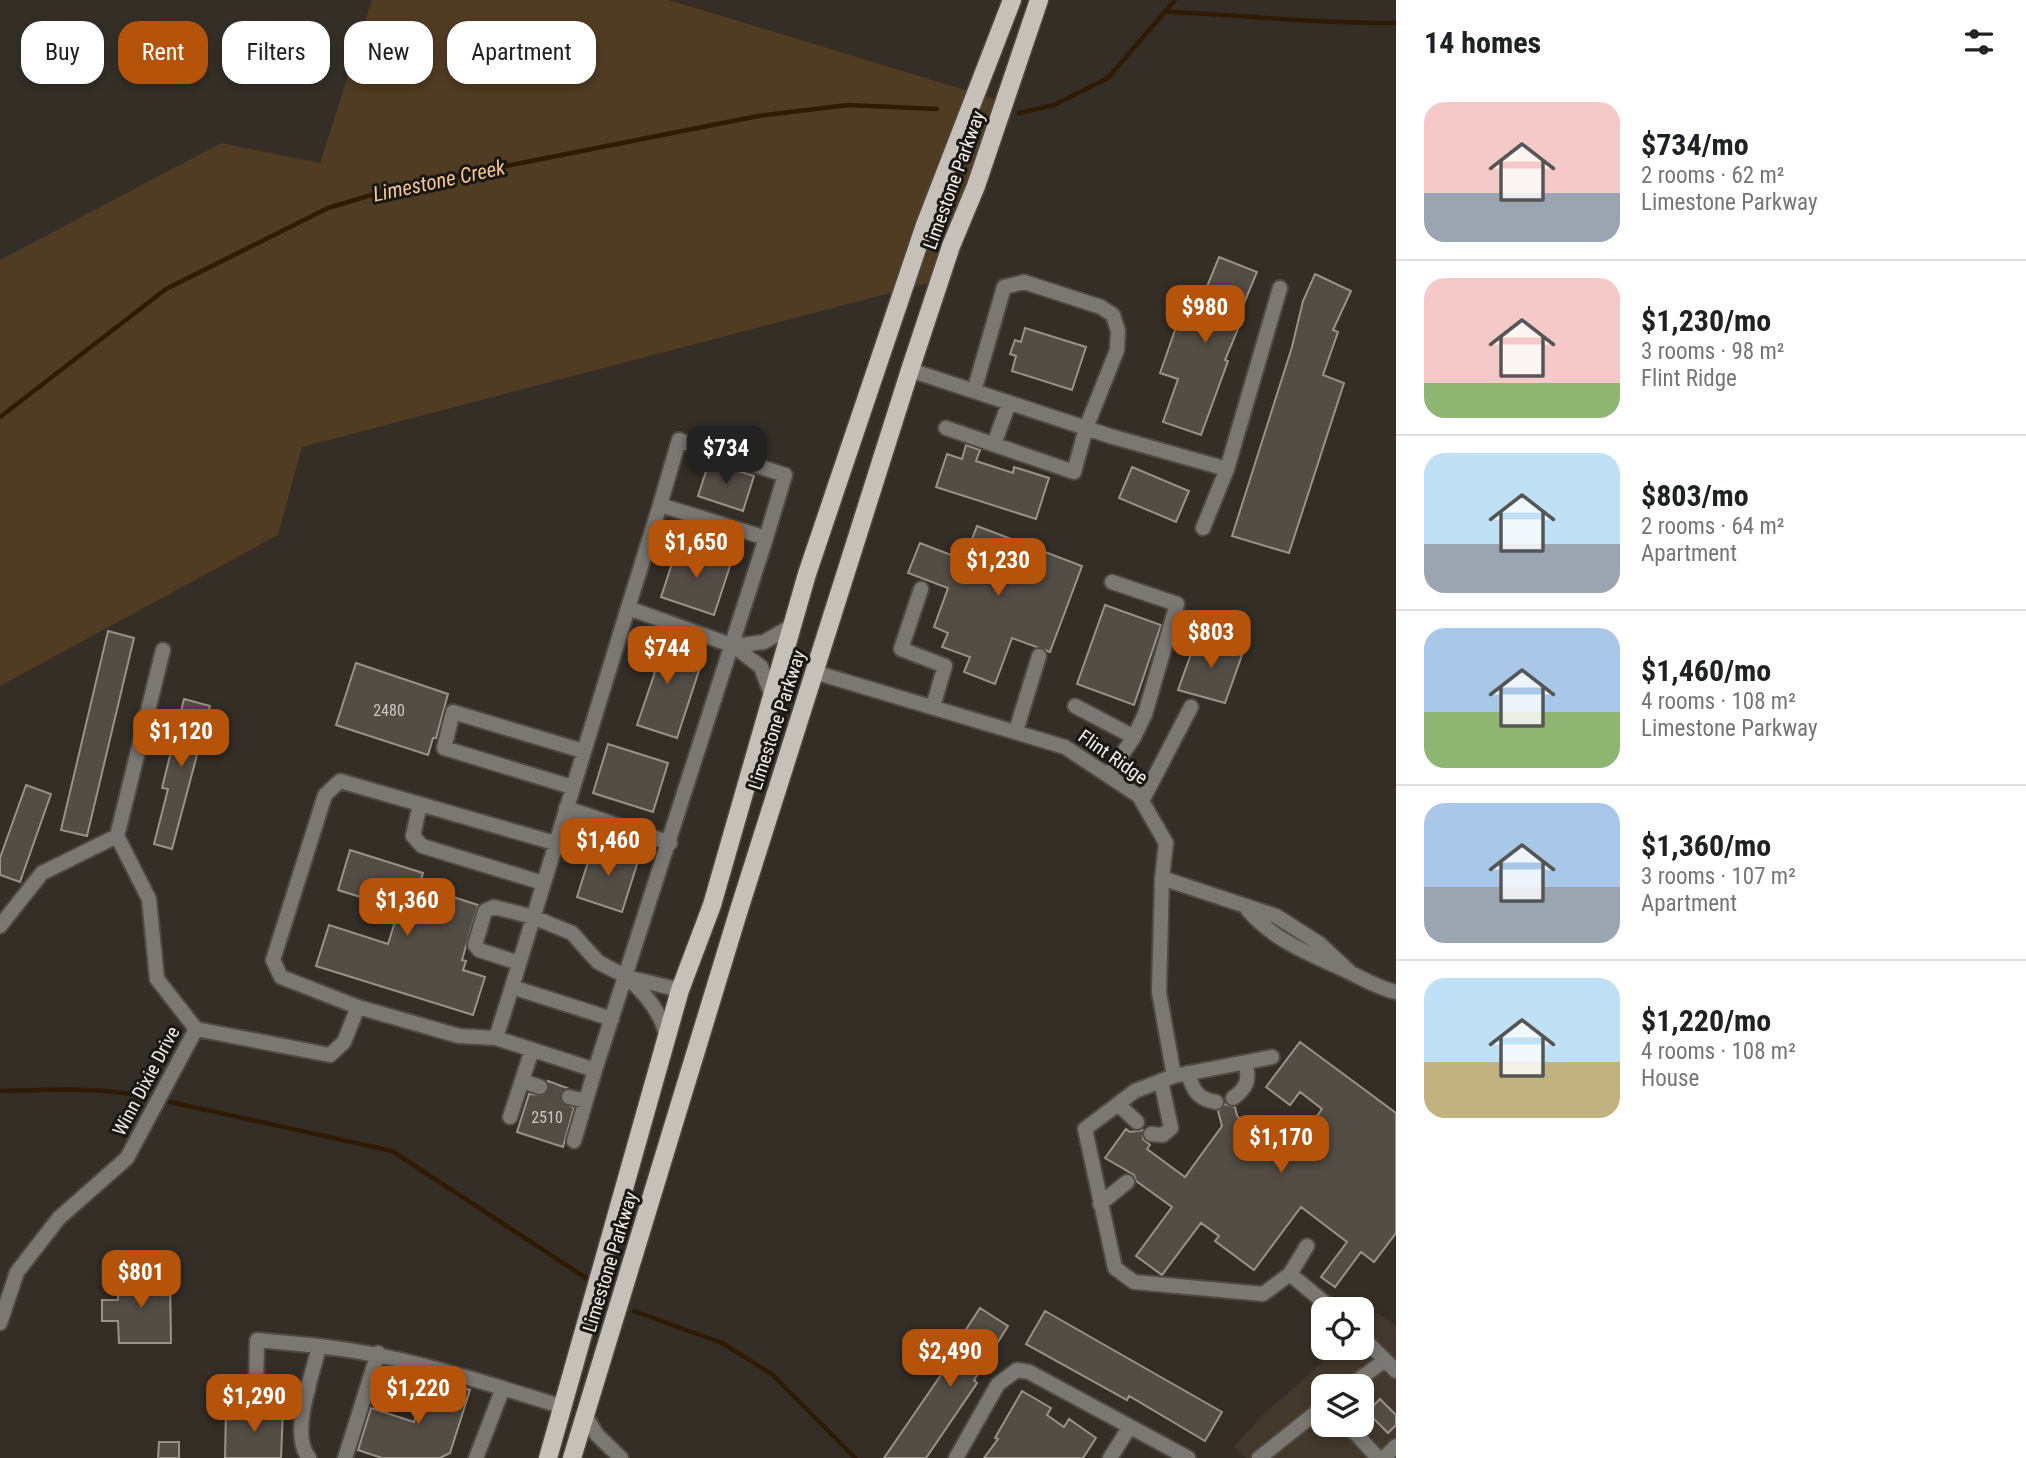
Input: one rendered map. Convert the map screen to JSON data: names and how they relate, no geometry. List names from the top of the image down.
{
  "streets": {
    "main road": ["Limestone Parkway"],
    "street": ["Flint Ridge", "Winn Dixie Drive"]
  },
  "crossings": [
    ["Limestone Parkway", "Flint Ridge"]
  ],
  "water": ["Limestone Creek"],
  "house_numbers": ["2480", "2510"],
  "page": {
    "heading": "14 homes",
    "chip": [
      "Buy",
      "Rent",
      "Filters",
      "New",
      "Apartment"
    ],
    "list": [
      {
        "name": "$734/mo",
        "note": "2 rooms · 62 m² · Limestone Parkway"
      },
      {
        "name": "$1,230/mo",
        "note": "3 rooms · 98 m² · Flint Ridge"
      },
      {
        "name": "$803/mo",
        "note": "2 rooms · 64 m² · Apartment"
      },
      {
        "name": "$1,460/mo",
        "note": "4 rooms · 108 m² · Limestone Parkway"
      },
      {
        "name": "$1,360/mo",
        "note": "3 rooms · 107 m² · Apartment"
      },
      {
        "name": "$1,220/mo",
        "note": "4 rooms · 108 m² · House"
      }
    ],
    "price": [
      "$980",
      "$734",
      "$1,650",
      "$1,230",
      "$803",
      "$744",
      "$1,120",
      "$1,460",
      "$1,360",
      "$1,170",
      "$801",
      "$2,490",
      "$1,220",
      "$1,290"
    ]
  }
}
